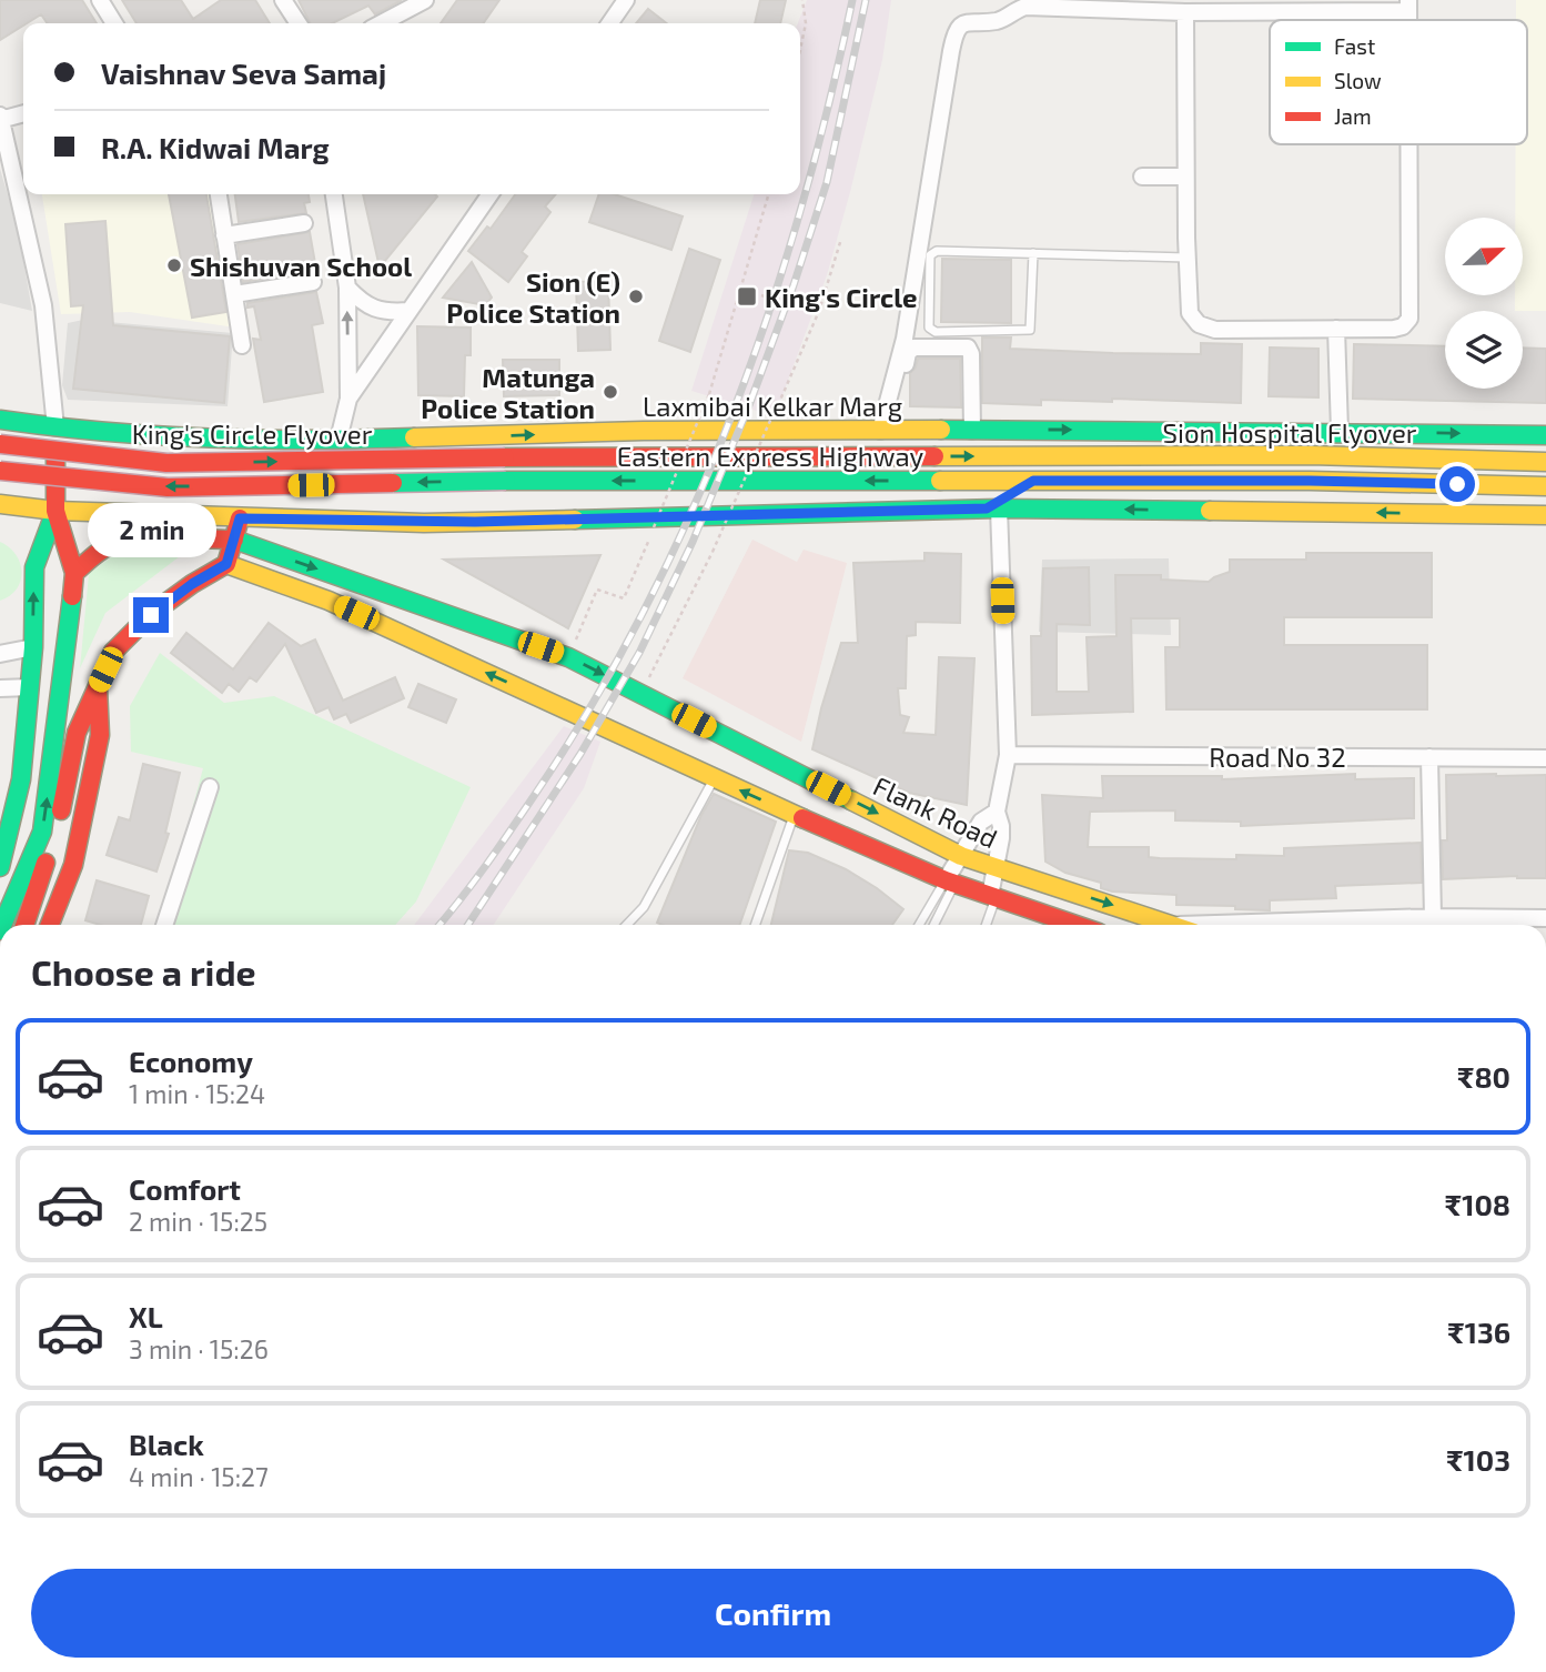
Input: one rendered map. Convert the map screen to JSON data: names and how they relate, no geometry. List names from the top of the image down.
{
  "streets": {
    "main road": [
      "Laxmibai Kelkar Marg",
      "Sion Hospital Flyover",
      "King's Circle Flyover",
      "Eastern Express Highway",
      "Flank Road"
    ],
    "street": ["Road No 32"]
  },
  "crossings": [
    ["Sion Hospital Flyover", "Eastern Express Highway"],
    ["King's Circle Flyover", "Eastern Express Highway"]
  ],
  "places": {
    "other": ["Shishuvan School", "Sion (E) Police Station", "Matunga Police Station"],
    "transit": ["King's Circle"]
  },
  "legend": ["Fast", "Slow", "Jam"],
  "north": "right",
  "page": {
    "banner": ["Vaishnav Seva Samaj", "R.A. Kidwai Marg"],
    "bubble": "2 min",
    "heading": "Choose a ride",
    "list": [
      {
        "name": "Economy",
        "note": "1 min · 15:24",
        "value": "₹80"
      },
      {
        "name": "Comfort",
        "note": "2 min · 15:25",
        "value": "₹108"
      },
      {
        "name": "XL",
        "note": "3 min · 15:26",
        "value": "₹136"
      },
      {
        "name": "Black",
        "note": "4 min · 15:27",
        "value": "₹103"
      }
    ],
    "buttons": "Confirm"
  }
}
